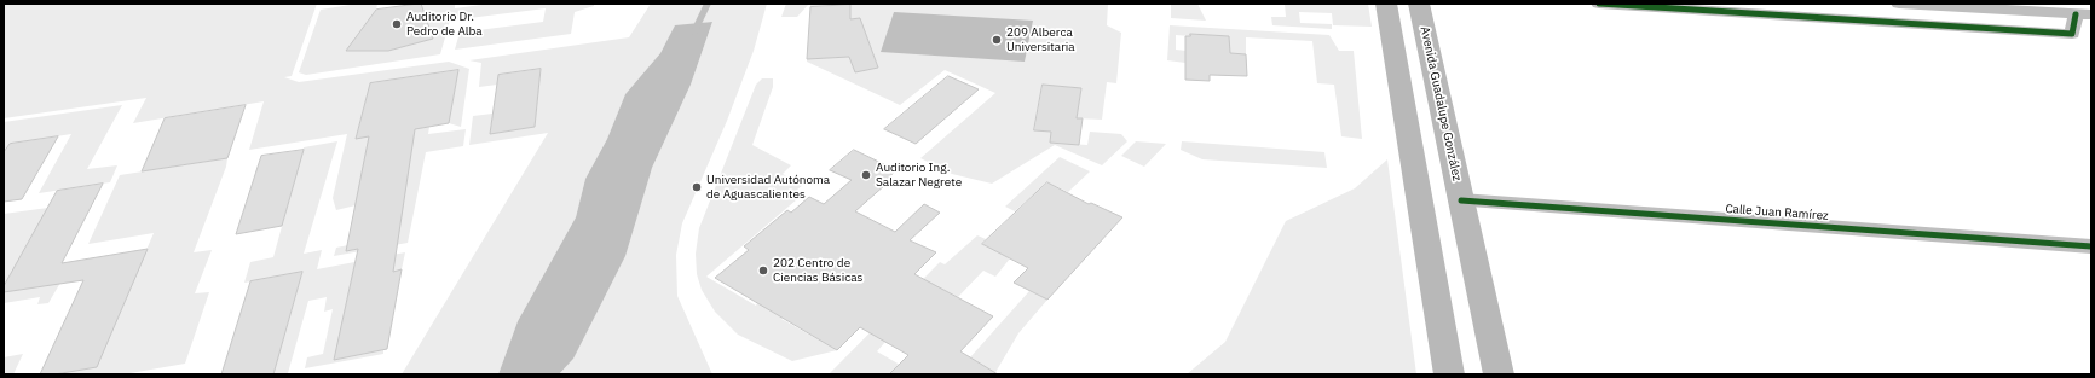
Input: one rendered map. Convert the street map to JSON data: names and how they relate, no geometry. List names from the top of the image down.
{
  "streets": {
    "main road": ["Avenida Guadalupe González"],
    "street": ["Calle Juan Ramírez"]
  },
  "crossings": [
    ["Avenida Guadalupe González", "Calle Juan Ramírez"]
  ],
  "places": [
    "Auditorio Dr. Pedro de Alba",
    "209 Alberca Universitaria",
    "Auditorio Ing. Salazar Negrete",
    "Universidad Autónoma de Aguascalientes",
    "202 Centro de Ciencias Básicas"
  ]
}
